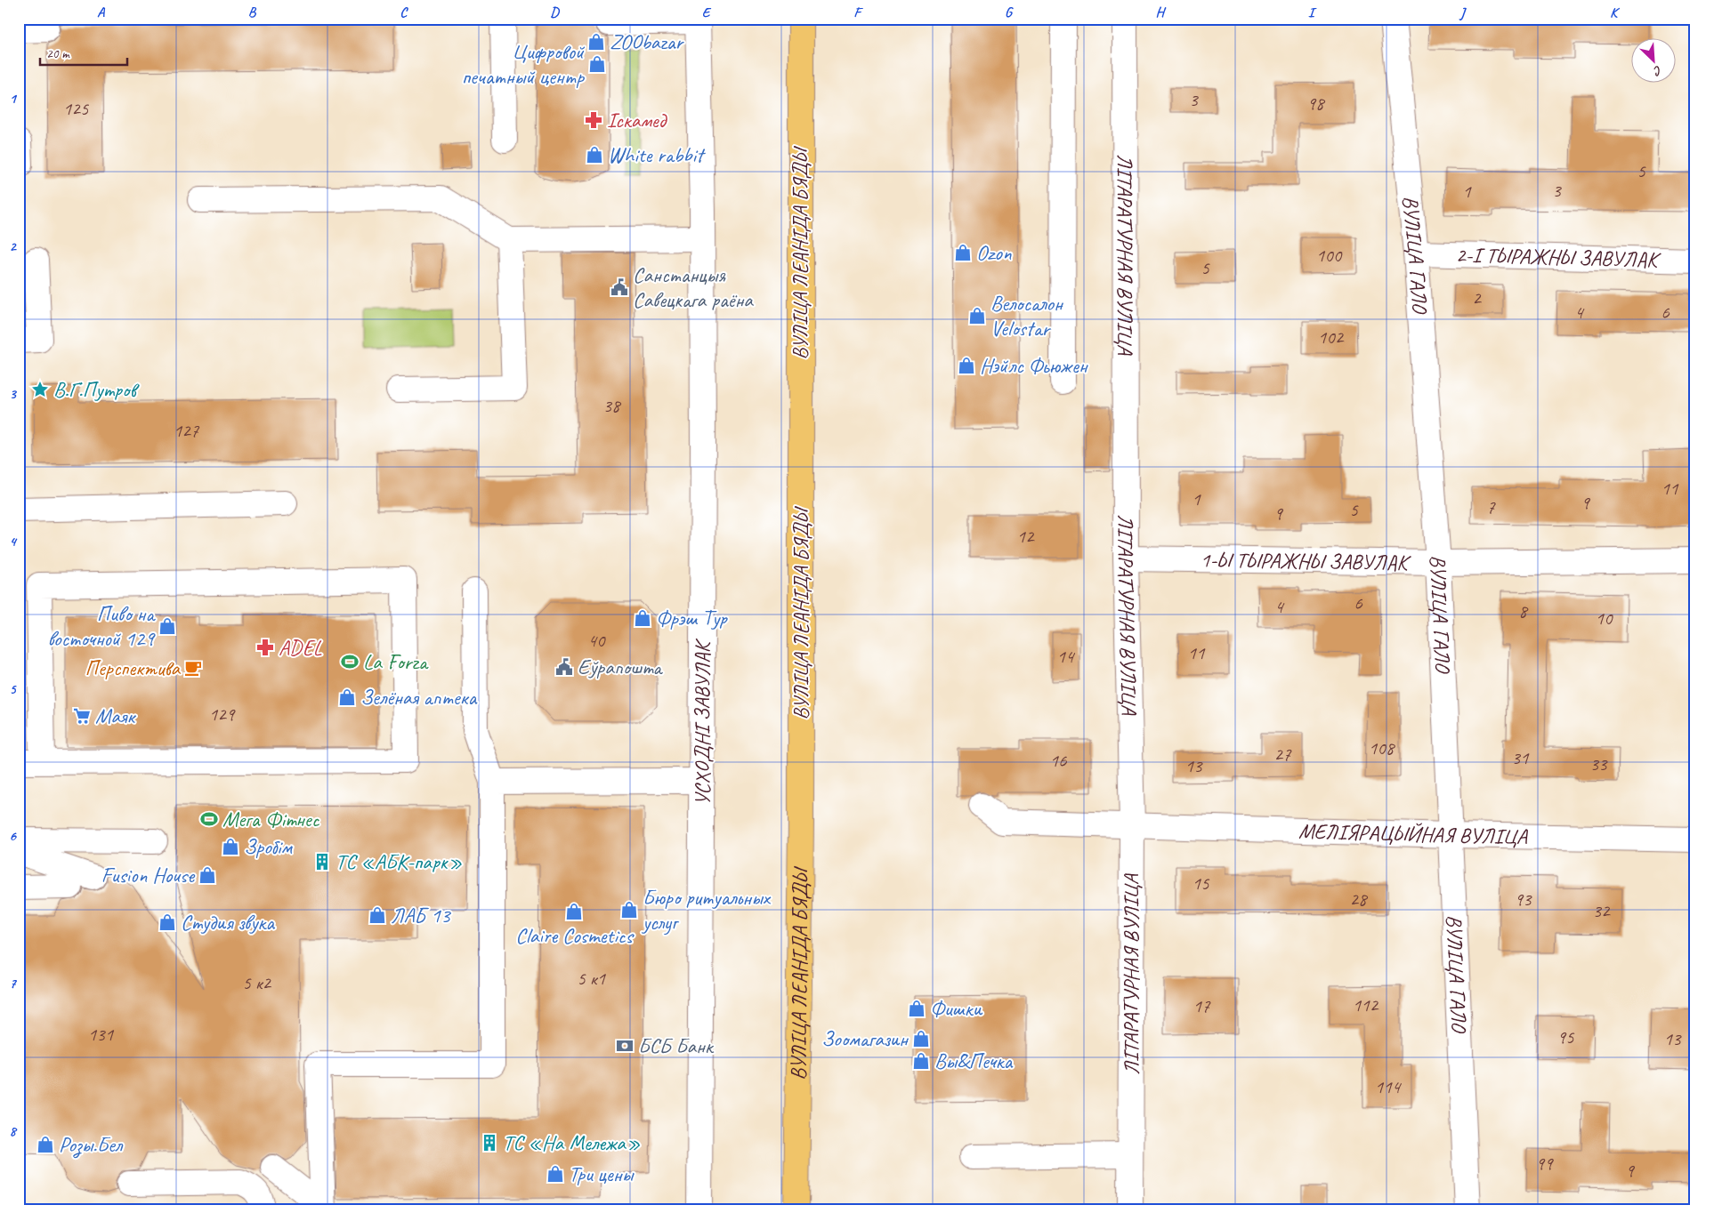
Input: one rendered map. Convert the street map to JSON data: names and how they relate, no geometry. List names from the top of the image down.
{
  "streets": {
    "main road": ["ВУЛІЦА ЛЕАНІДА БЯДЫ"],
    "street": [
      "ЛІТАРАТУРНАЯ ВУЛІЦА",
      "ВУЛІЦА ГАЛО",
      "2-І ТЫРАЖНЫ ЗАВУЛАК",
      "1-Ы ТЫРАЖНЫ ЗАВУЛАК",
      "УСХОДНІ ЗАВУЛАК",
      "МЕЛІЯРАЦЫЙНАЯ ВУЛІЦА"
    ]
  },
  "crossings": [
    ["ЛІТАРАТУРНАЯ ВУЛІЦА", "1-Ы ТЫРАЖНЫ ЗАВУЛАК"],
    ["ЛІТАРАТУРНАЯ ВУЛІЦА", "МЕЛІЯРАЦЫЙНАЯ ВУЛІЦА"],
    ["ВУЛІЦА ГАЛО", "2-І ТЫРАЖНЫ ЗАВУЛАК"],
    ["ВУЛІЦА ГАЛО", "1-Ы ТЫРАЖНЫ ЗАВУЛАК"],
    ["ВУЛІЦА ГАЛО", "МЕЛІЯРАЦЫЙНАЯ ВУЛІЦА"]
  ],
  "places": {
    "shop": [
      "ZOObazar",
      "Цифровой печатный центр",
      "White rabbit",
      "Ozon",
      "Велосалон Velostar",
      "Нэйлс Фьюжен",
      "Фрэш Тур",
      "Пиво на восточной 129",
      "Зелёная аптека",
      "Зробім",
      "Fusion House",
      "Бюро ритуальных услуг",
      "Claire Cosmetics",
      "ЛАБ 13",
      "Студия звука",
      "Фишки",
      "Зоомагазин",
      "Вы&Печка",
      "Розы.Бел",
      "Три цены"
    ],
    "pharmacy": ["Іскамед", "ADEL"],
    "public building": ["Санстанцыя Савецкага раёна", "Еўрапошта"],
    "place": ["В.Г.Путров"],
    "sports": ["La Forza", "Мега Фітнес"],
    "cafe": ["Перспектива"],
    "supermarket": ["Маяк"],
    "building": ["ТС «АБК-парк»", "ТС «На Мележа»"],
    "bank": ["БСБ Банк"]
  },
  "house_numbers": [
    "3",
    "98",
    "125",
    "5",
    "3",
    "1",
    "100",
    "5",
    "2",
    "4",
    "6",
    "102",
    "38",
    "127",
    "11",
    "1",
    "9",
    "7",
    "5",
    "9",
    "12",
    "6",
    "4",
    "8",
    "10",
    "40",
    "11",
    "14",
    "129",
    "108",
    "27",
    "31",
    "16",
    "33",
    "13",
    "15",
    "28",
    "93",
    "32",
    "5 к1",
    "5 к2",
    "112",
    "17",
    "131",
    "95",
    "13",
    "114",
    "99",
    "9"
  ],
  "scale_bar": "20 m",
  "north": "bottom right",
  "grid": {
    "columns": [
      "A",
      "B",
      "C",
      "D",
      "E",
      "F",
      "G",
      "H",
      "I",
      "J",
      "K"
    ],
    "rows": [
      "1",
      "2",
      "3",
      "4",
      "5",
      "6",
      "7",
      "8"
    ]
  }
}
